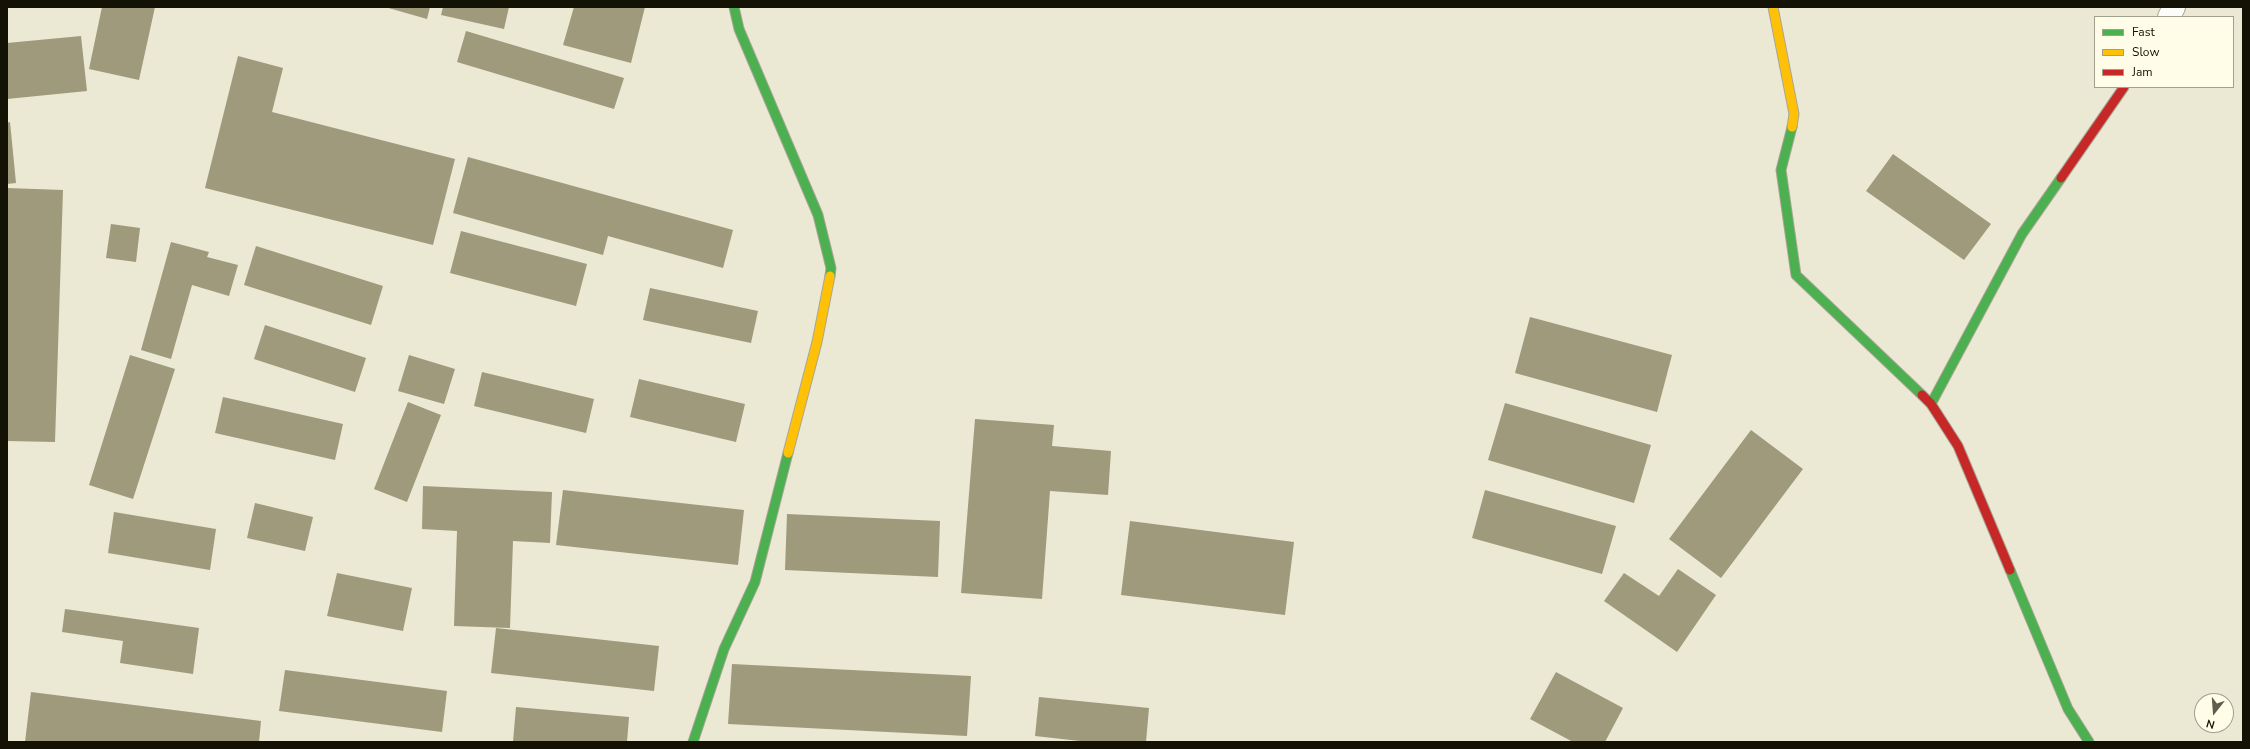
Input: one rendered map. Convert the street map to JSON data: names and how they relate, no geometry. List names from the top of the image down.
{
  "legend": ["Fast", "Slow", "Jam"],
  "north": "bottom"
}
